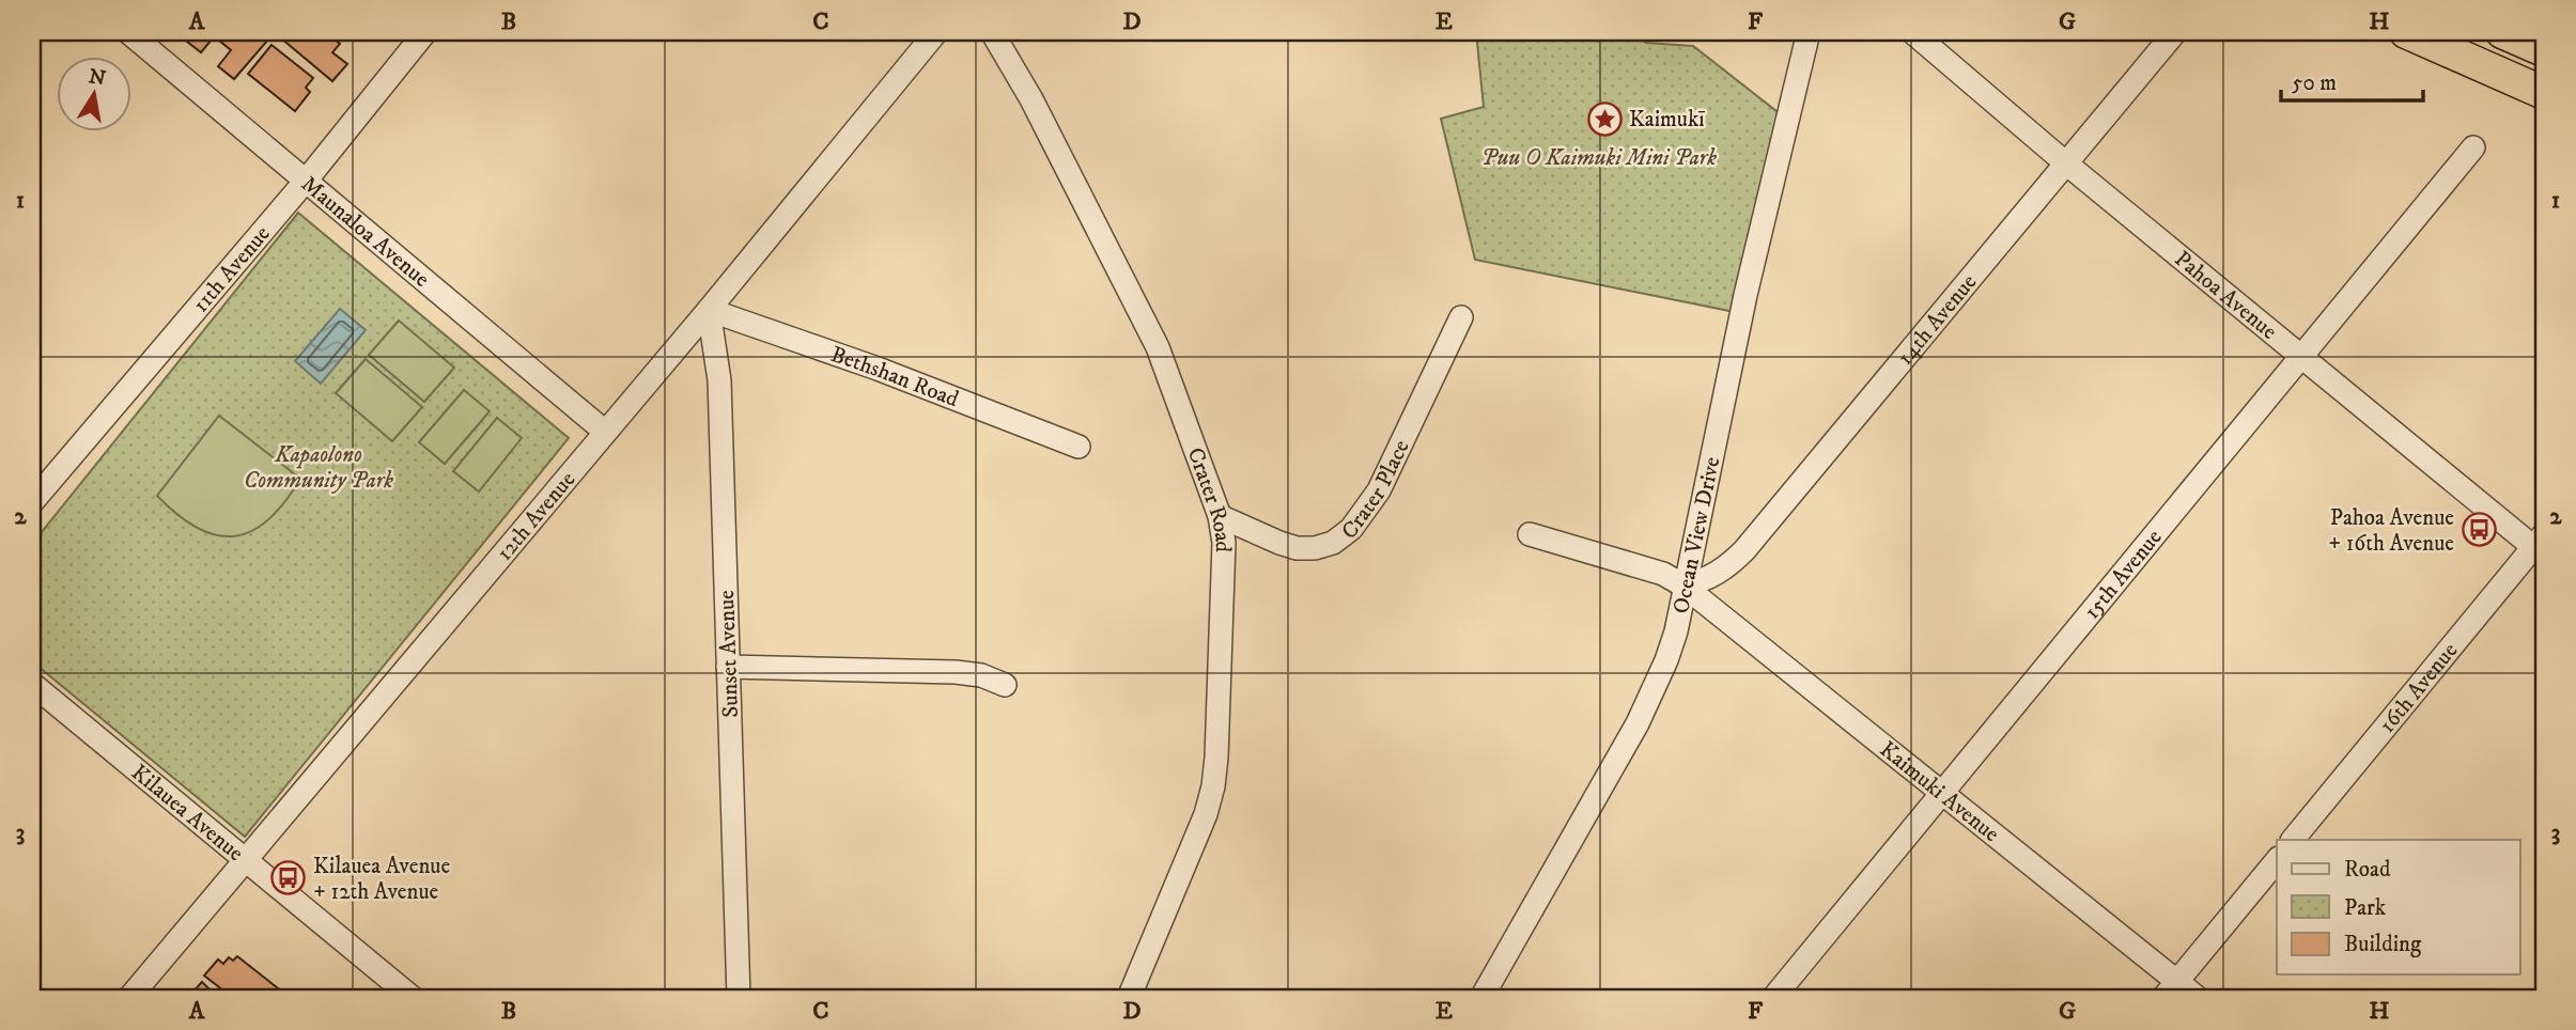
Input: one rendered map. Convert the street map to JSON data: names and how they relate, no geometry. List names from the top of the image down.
{
  "streets": {
    "street": [
      "Maunaloa Avenue",
      "11th Avenue",
      "Pahoa Avenue",
      "14th Avenue",
      "Bethshan Road",
      "Crater Place",
      "Crater Road",
      "12th Avenue",
      "Ocean View Drive",
      "15th Avenue",
      "Sunset Avenue",
      "16th Avenue",
      "Kaimuki Avenue",
      "Kilauea Avenue"
    ]
  },
  "crossings": [
    ["Maunaloa Avenue", "11th Avenue"],
    ["Maunaloa Avenue", "12th Avenue"],
    ["Pahoa Avenue", "14th Avenue"],
    ["Pahoa Avenue", "15th Avenue"],
    ["Pahoa Avenue", "16th Avenue"],
    ["14th Avenue", "Ocean View Drive"],
    ["14th Avenue", "Kaimuki Avenue"],
    ["Bethshan Road", "12th Avenue"],
    ["Bethshan Road", "Sunset Avenue"],
    ["Crater Place", "Crater Road"],
    ["12th Avenue", "Sunset Avenue"],
    ["12th Avenue", "Kilauea Avenue"],
    ["Ocean View Drive", "Kaimuki Avenue"],
    ["15th Avenue", "Kaimuki Avenue"]
  ],
  "parks": ["Puu O Kaimuki Mini Park", "Kapaolono Community Park"],
  "places": {
    "place": ["Kaimukī"],
    "bus stop": ["Pahoa Avenue + 16th Avenue", "Kilauea Avenue + 12th Avenue"]
  },
  "legend": ["Road", "Park", "Building"],
  "scale_bar": "50 m",
  "north": "top",
  "grid": {
    "columns": [
      "A",
      "B",
      "C",
      "D",
      "E",
      "F",
      "G",
      "H"
    ],
    "rows": ["1", "2", "3"]
  }
}
